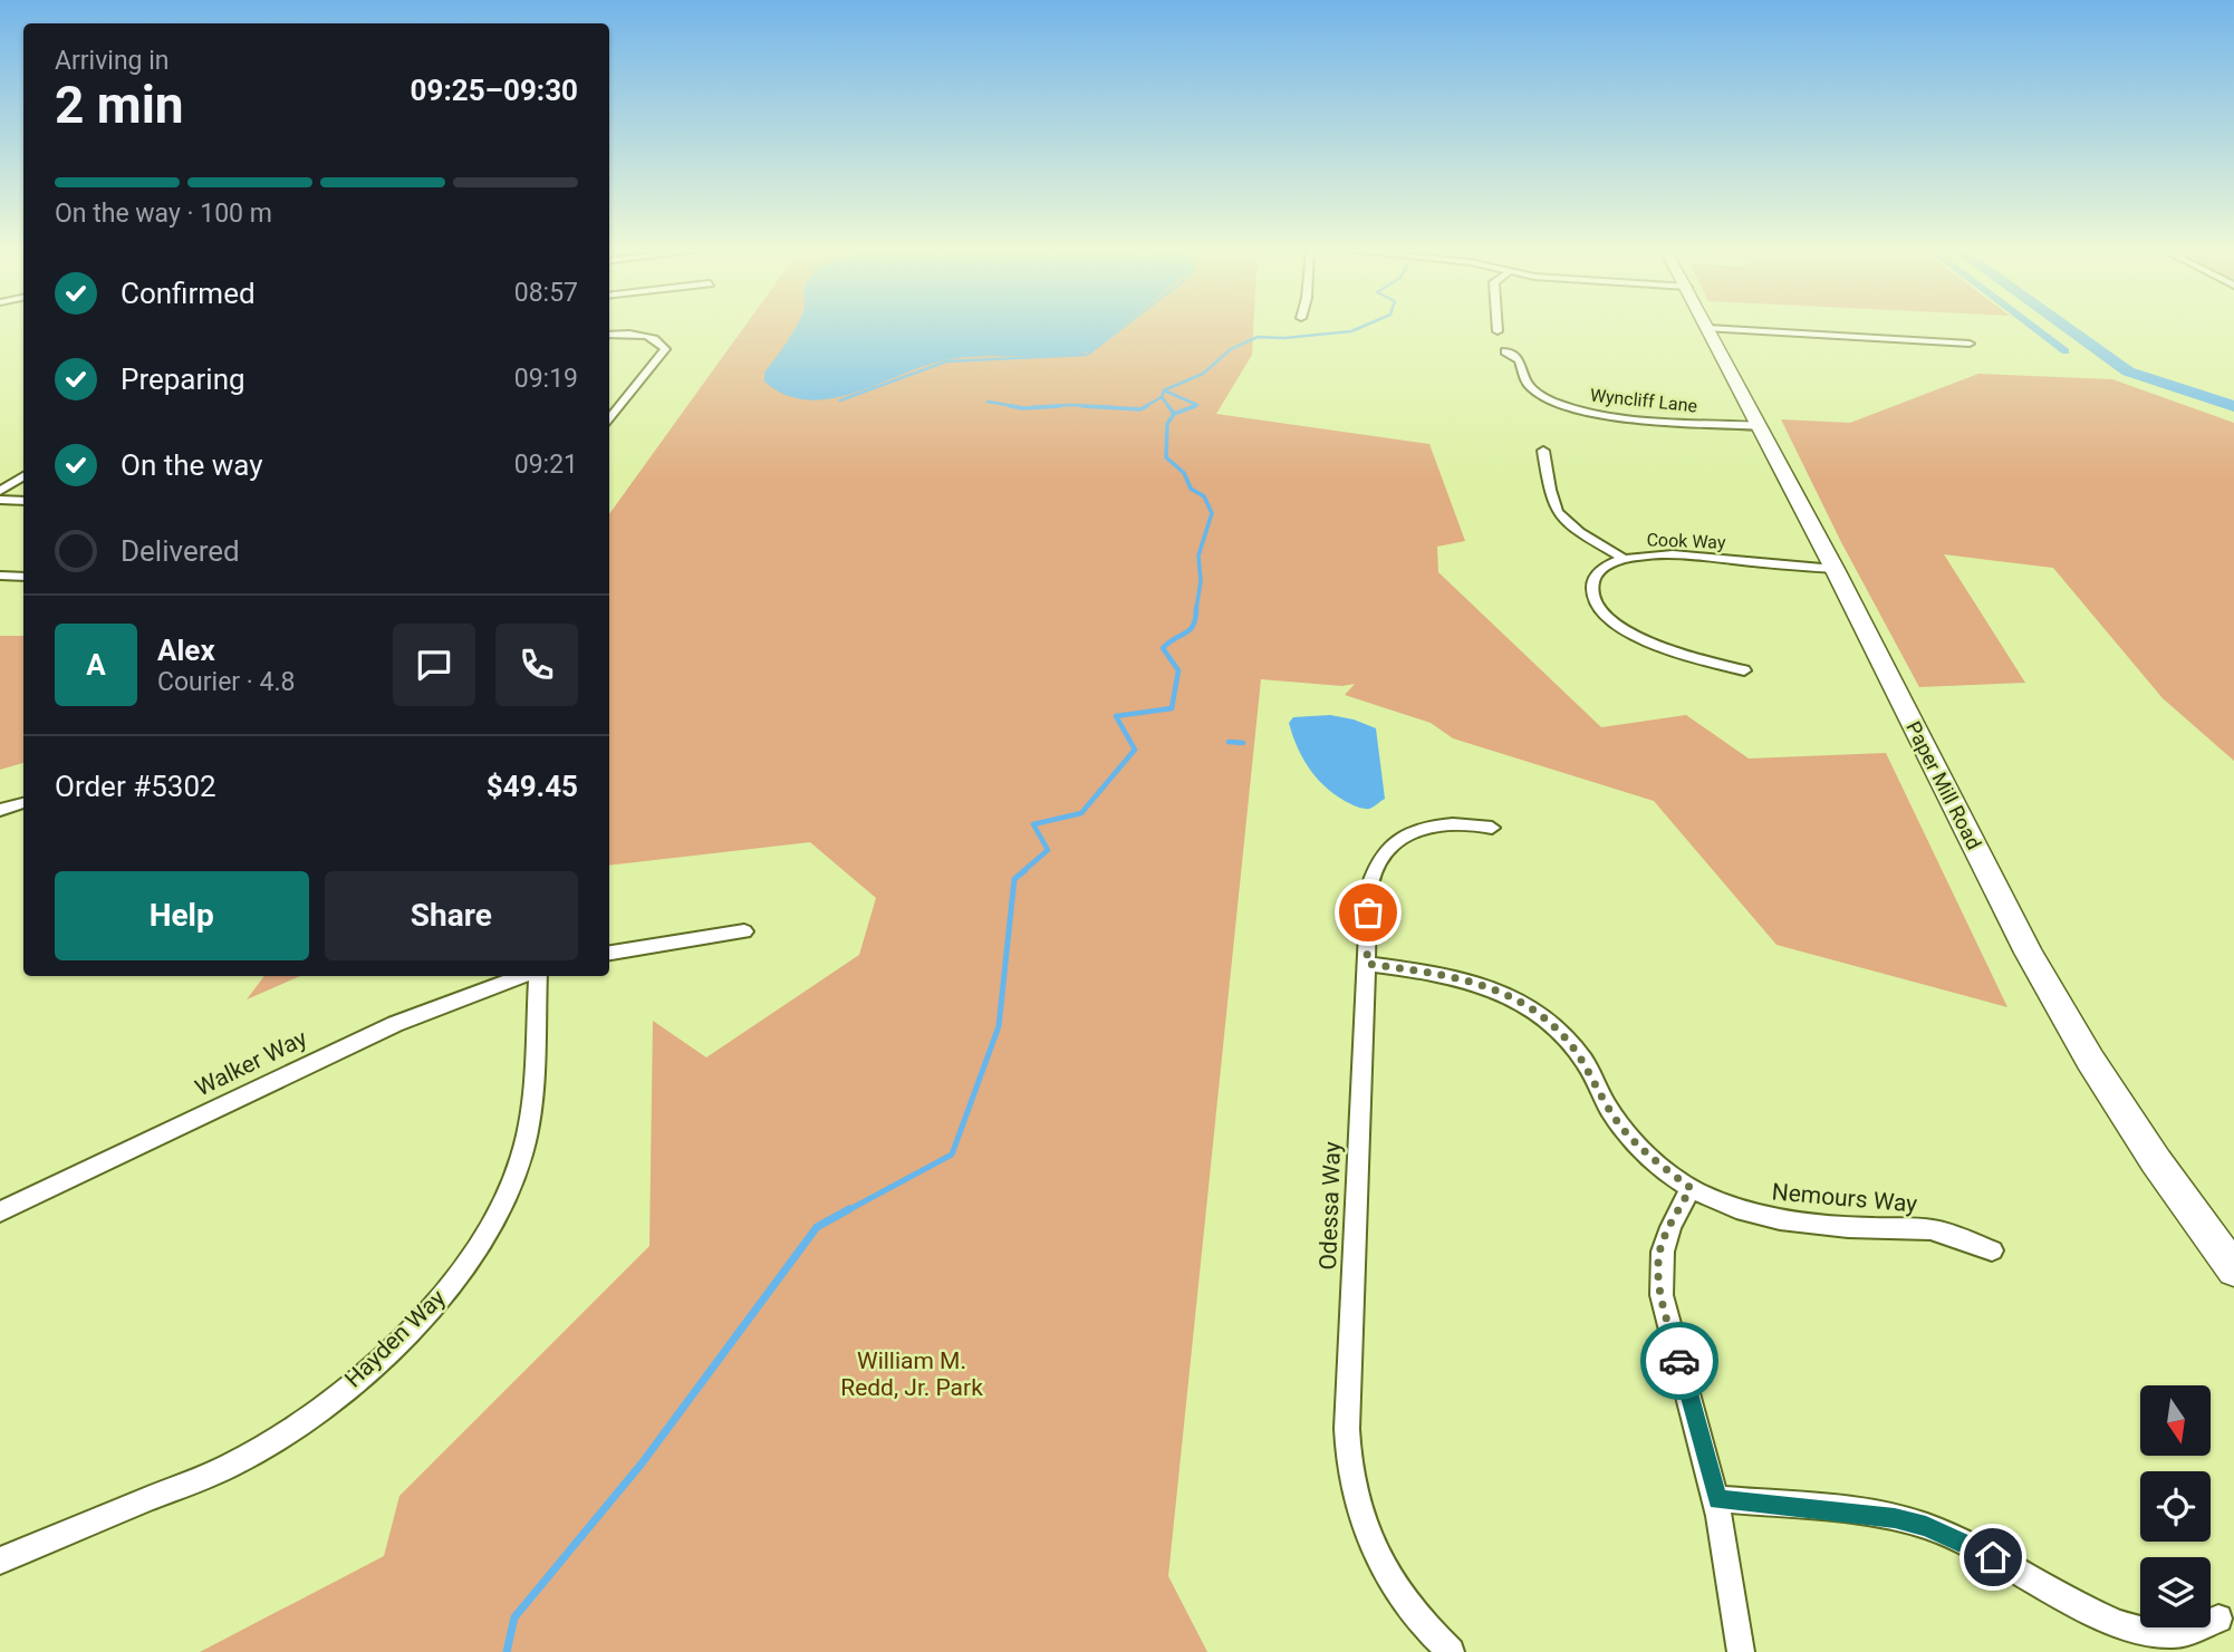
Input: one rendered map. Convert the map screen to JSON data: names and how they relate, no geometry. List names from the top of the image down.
{
  "streets": {
    "main road": ["Paper Mill Road"],
    "street": [
      "Wyncliff Lane",
      "Cook Way",
      "Walker Way",
      "Nemours Way",
      "Odessa Way",
      "Hayden Way"
    ]
  },
  "crossings": [
    ["Wyncliff Lane", "Paper Mill Road"],
    ["Cook Way", "Paper Mill Road"],
    ["Nemours Way", "Odessa Way"]
  ],
  "parks": ["William M. Redd, Jr. Park"],
  "north": "bottom",
  "page": {
    "heading": ["2 min", "Arriving in", "09:25–09:30"],
    "panel": [
      "Alex",
      "Courier · 4.8",
      "Order #5302",
      "$49.45"
    ],
    "bar": "On the way · 100 m",
    "list": [
      ["Confirmed", "08:57"],
      ["Preparing", "09:19"],
      ["On the way", "09:21"],
      "Delivered"
    ],
    "round": "A",
    "buttons": ["Help", "Share"]
  }
}
